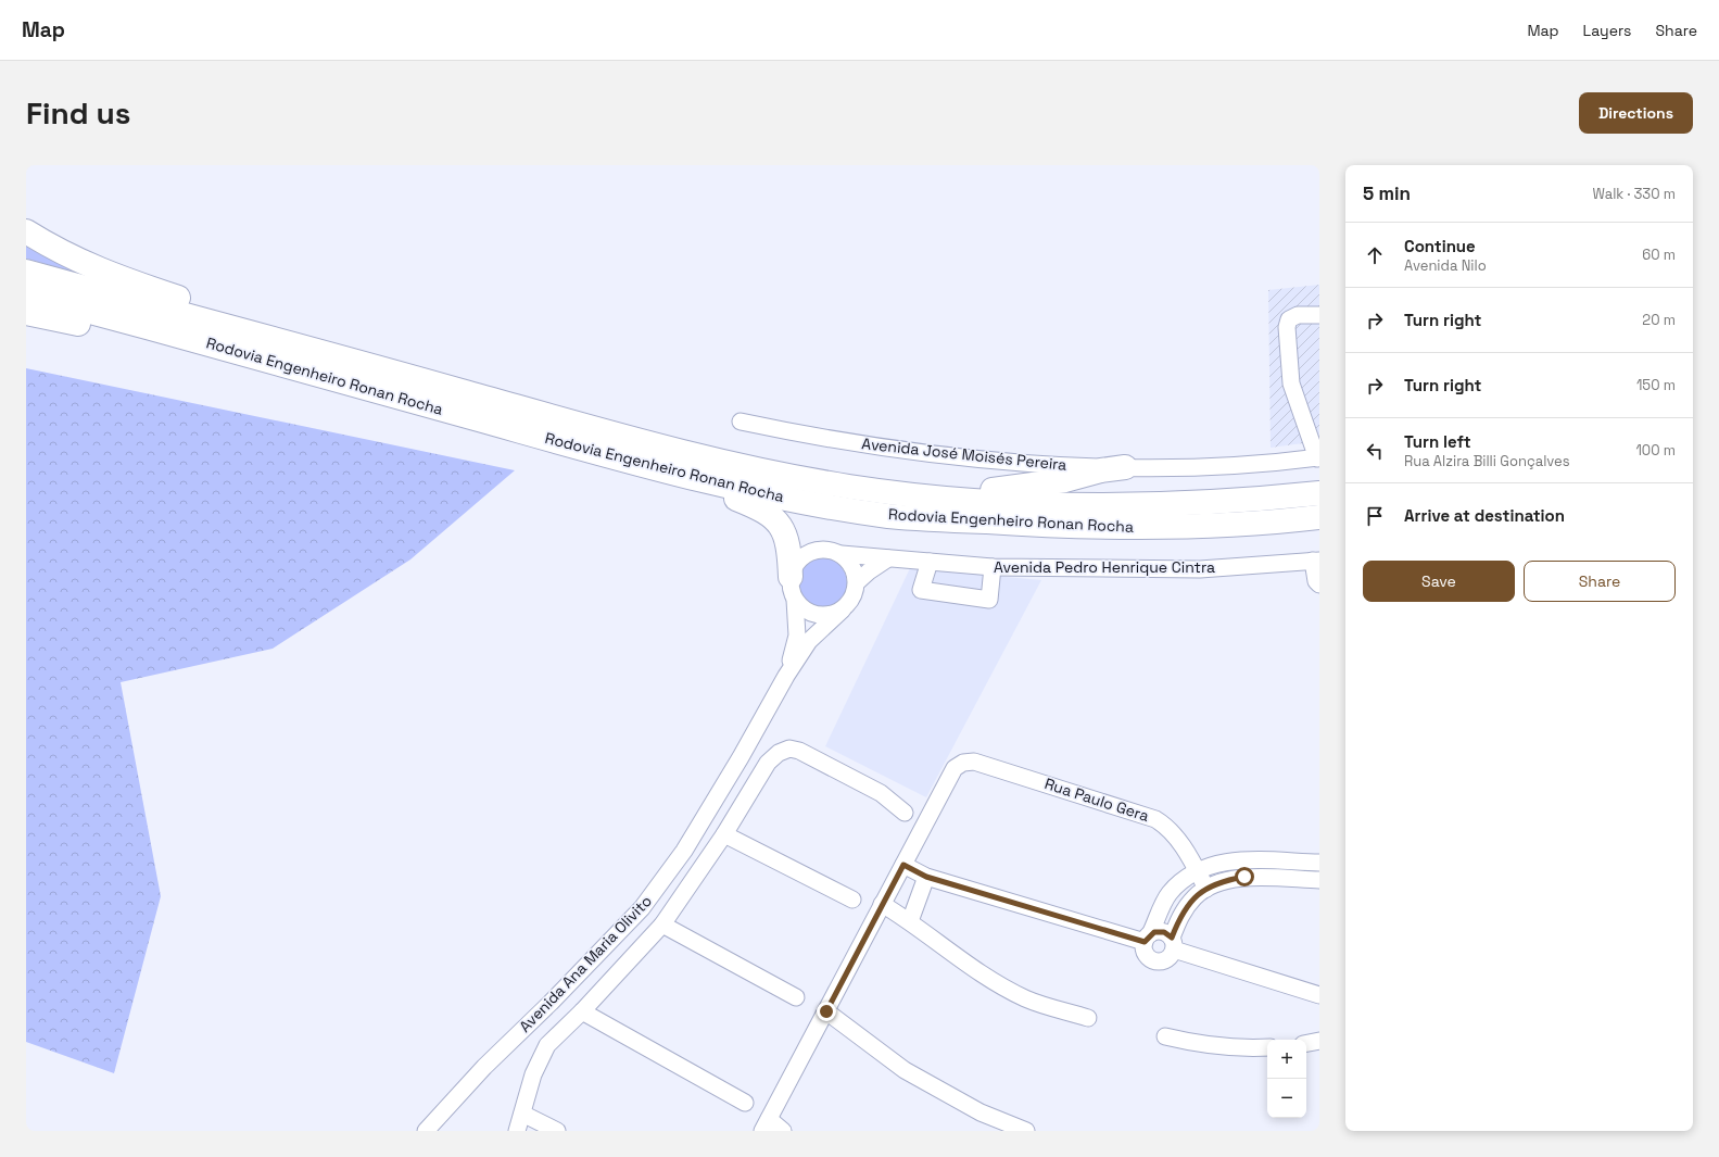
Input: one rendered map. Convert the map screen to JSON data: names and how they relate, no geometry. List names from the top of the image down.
{
  "streets": {
    "highway": ["Rodovia Engenheiro Ronan Rocha"],
    "street": [
      "Avenida José Moisés Pereira",
      "Avenida Pedro Henrique Cintra",
      "Rua Paulo Gera",
      "Avenida Ana Maria Olivito"
    ]
  },
  "crossings": [
    ["Avenida Pedro Henrique Cintra", "Avenida Ana Maria Olivito"]
  ],
  "page": {
    "header": "Map",
    "nav": ["Map", "Layers", "Share"],
    "buttons": [
      "Directions",
      ["Save", "Share"]
    ],
    "title": "Find us",
    "heading": ["5 min", "Walk · 330 m"],
    "list": [
      ["Continue", "Avenida Nilo", "60 m"],
      ["Turn right", "20 m"],
      ["Turn right", "150 m"],
      ["Turn left", "Rua Alzira Billi Gonçalves", "100 m"],
      "Arrive at destination"
    ],
    "map_buttons": ["+", "−"]
  }
}
